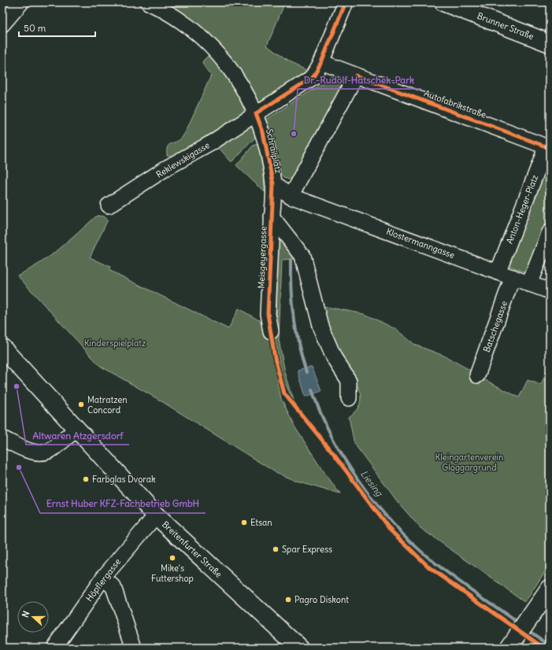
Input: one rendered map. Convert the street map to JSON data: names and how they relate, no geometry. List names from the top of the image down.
{
  "streets": {
    "main road": ["Brunner Straße", "Breitenfurter Straße"],
    "street": [
      "Autofabrikstraße",
      "Schrailplatz",
      "Reklewskigasse",
      "Anton-Heger-Platz",
      "Klostermanngasse",
      "Meisgeyergasse",
      "Batschegasse",
      "Höpflergasse"
    ]
  },
  "crossings": [
    ["Autofabrikstraße", "Anton-Heger-Platz"],
    ["Schrailplatz", "Reklewskigasse"],
    ["Schrailplatz", "Klostermanngasse"],
    ["Schrailplatz", "Meisgeyergasse"],
    ["Anton-Heger-Platz", "Klostermanngasse"],
    ["Klostermanngasse", "Batschegasse"],
    ["Breitenfurter Straße", "Höpflergasse"]
  ],
  "water": ["Liesing"],
  "parks": ["Kinderspielplatz", "Kleingartenverein Gloggargrund"],
  "places": [
    "Dr.-Rudolf-Hatschek-Park",
    "Altwaren Atzgersdorf",
    "Matratzen Concord",
    "Ernst Huber KFZ-Fachbetrieb GmbH",
    "Farbglas Dvorak",
    "Etsan",
    "Spar Express",
    "Mike's Futtershop",
    "Pagro Diskont"
  ],
  "scale_bar": "50 m",
  "north": "left"
}
